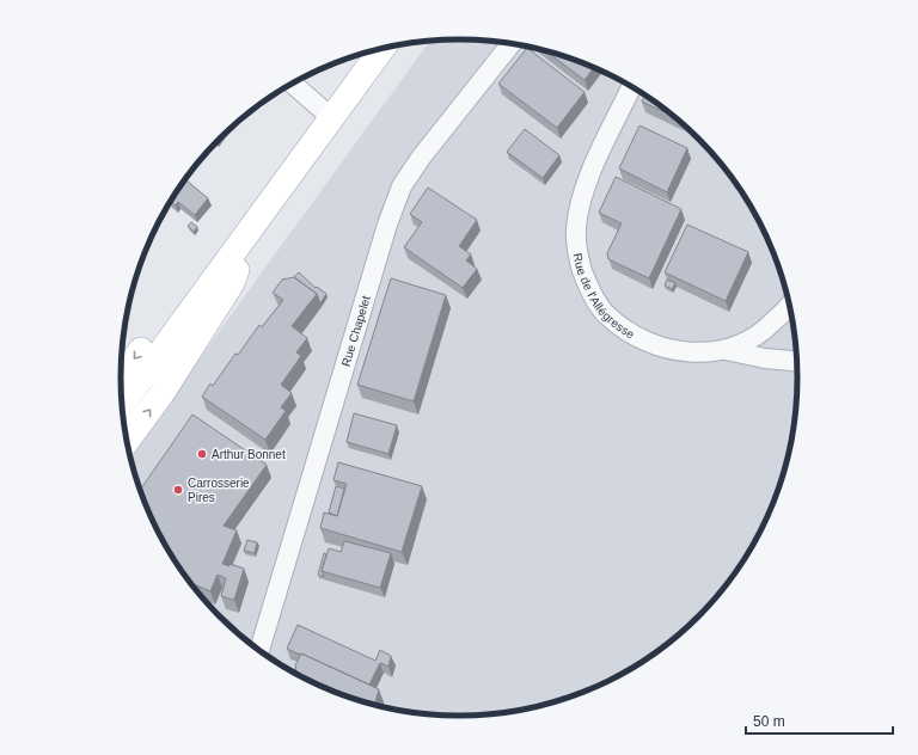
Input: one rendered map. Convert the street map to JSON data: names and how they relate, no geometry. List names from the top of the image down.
{
  "streets": {
    "street": ["Rue de l'Allégresse", "Rue Chapelet"]
  },
  "places": ["Arthur Bonnet", "Carrosserie Pires"],
  "scale_bar": "50 m"
}
